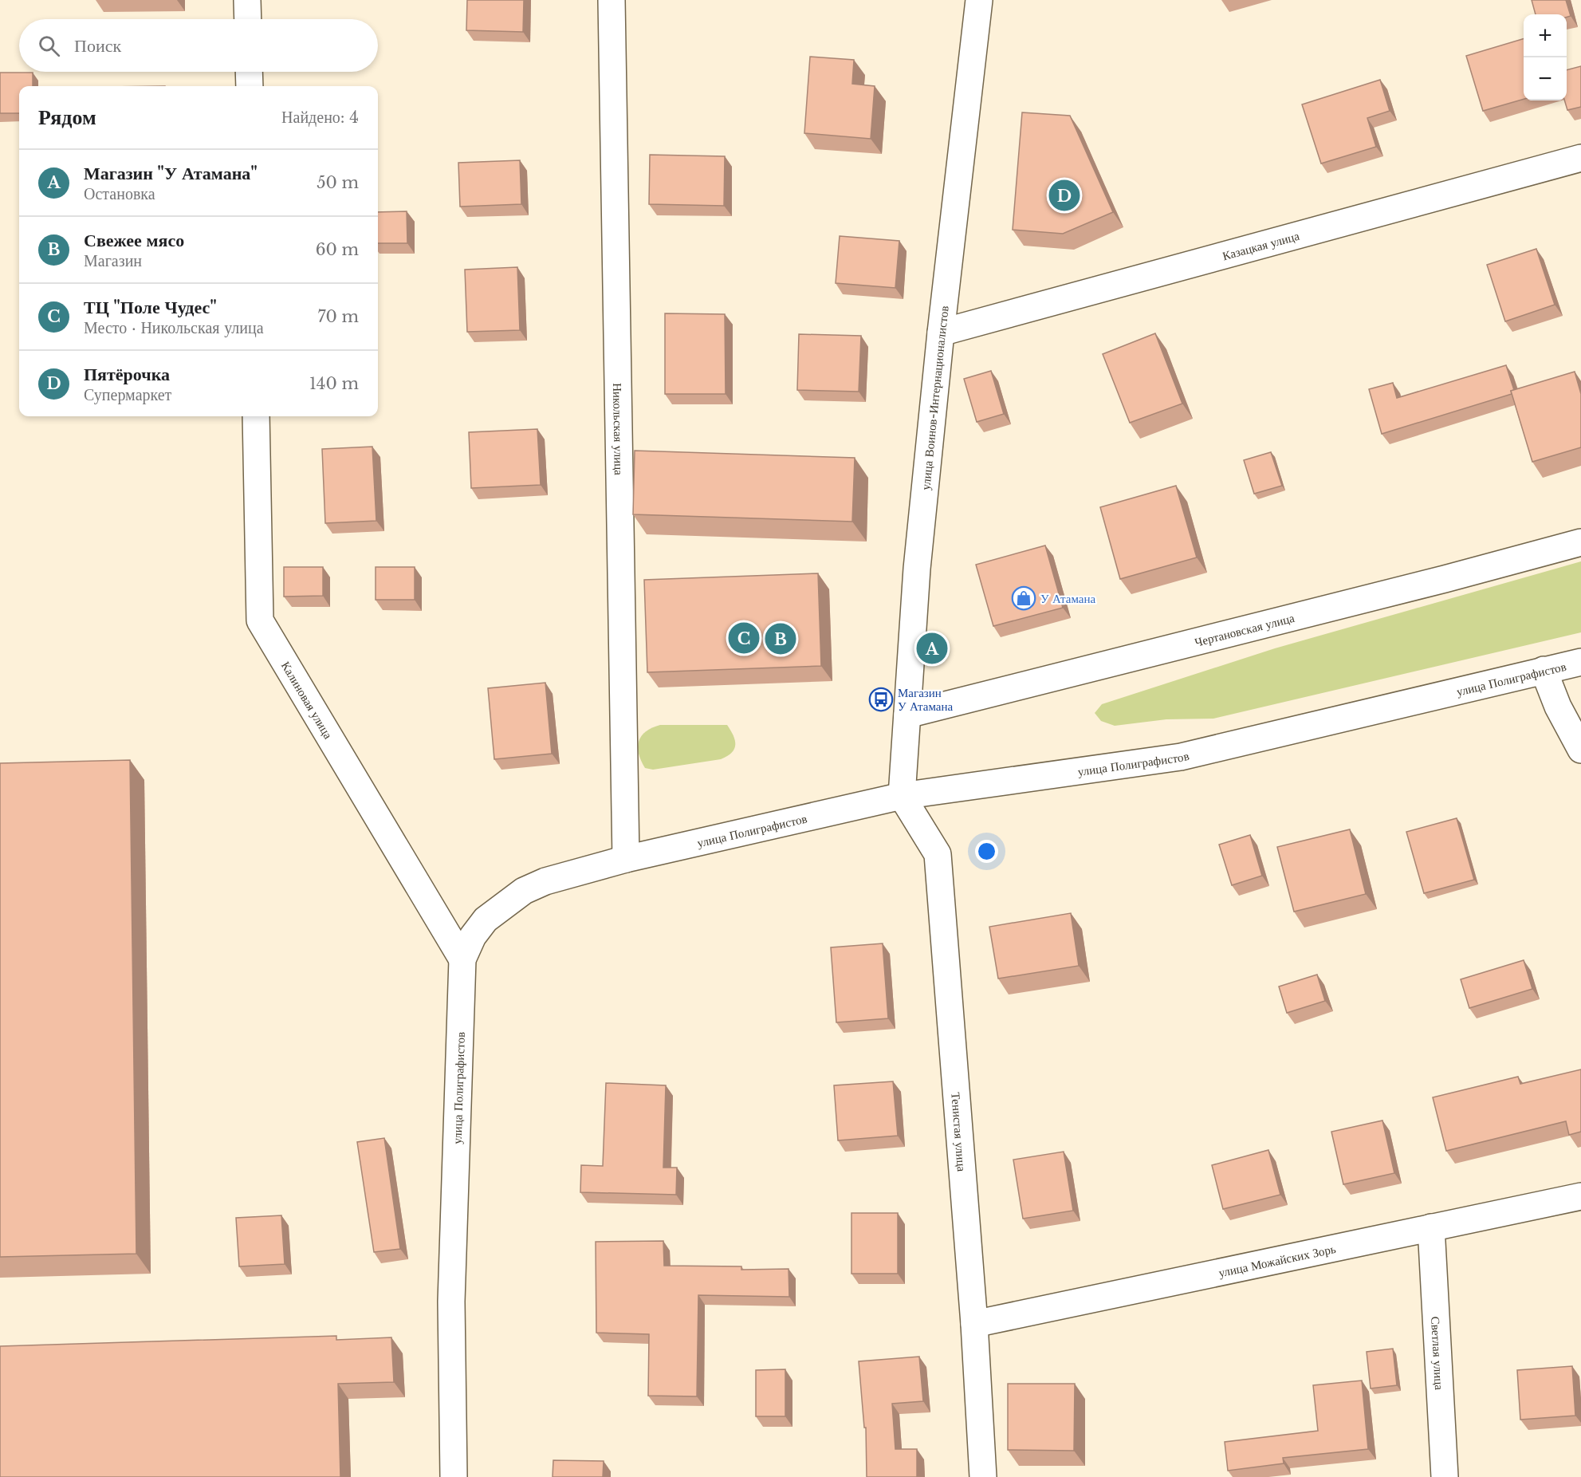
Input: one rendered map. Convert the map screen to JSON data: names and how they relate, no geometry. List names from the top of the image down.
{
  "streets": {
    "street": [
      "Казацкая улица",
      "улица Воинов-Интернационалистов",
      "Никольская улица",
      "Чертановская улица",
      "улица Полиграфистов",
      "Калиновая улица",
      "Тенистая улица",
      "улица Можайских Зорь",
      "Светлая улица"
    ]
  },
  "crossings": [
    ["Казацкая улица", "улица Воинов-Интернационалистов"],
    ["улица Воинов-Интернационалистов", "Чертановская улица"],
    ["улица Воинов-Интернационалистов", "улица Полиграфистов"],
    ["улица Воинов-Интернационалистов", "Тенистая улица"],
    ["Никольская улица", "улица Полиграфистов"],
    ["улица Полиграфистов", "Калиновая улица"],
    ["улица Полиграфистов", "Тенистая улица"],
    ["Тенистая улица", "улица Можайских Зорь"],
    ["улица Можайских Зорь", "Светлая улица"]
  ],
  "places": {
    "shop": ["У Атамана"],
    "bus stop": ["Магазин У Атамана"]
  },
  "page": {
    "map_buttons": ["+", "−"],
    "search": "Поиск",
    "heading": ["Рядом", "Найдено: 4"],
    "list": [
      {
        "mark": "A",
        "name": "Магазин \"У Атамана\"",
        "note": "Остановка",
        "value": "50 m"
      },
      {
        "mark": "B",
        "name": "Свежее мясо",
        "note": "Магазин",
        "value": "60 m"
      },
      {
        "mark": "C",
        "name": "ТЦ \"Поле Чудес\"",
        "note": "Место · Никольская улица",
        "value": "70 m"
      },
      {
        "mark": "D",
        "name": "Пятёрочка",
        "note": "Супермаркет",
        "value": "140 m"
      }
    ],
    "pins": [
      "D",
      "C",
      "B",
      "A"
    ]
  }
}
